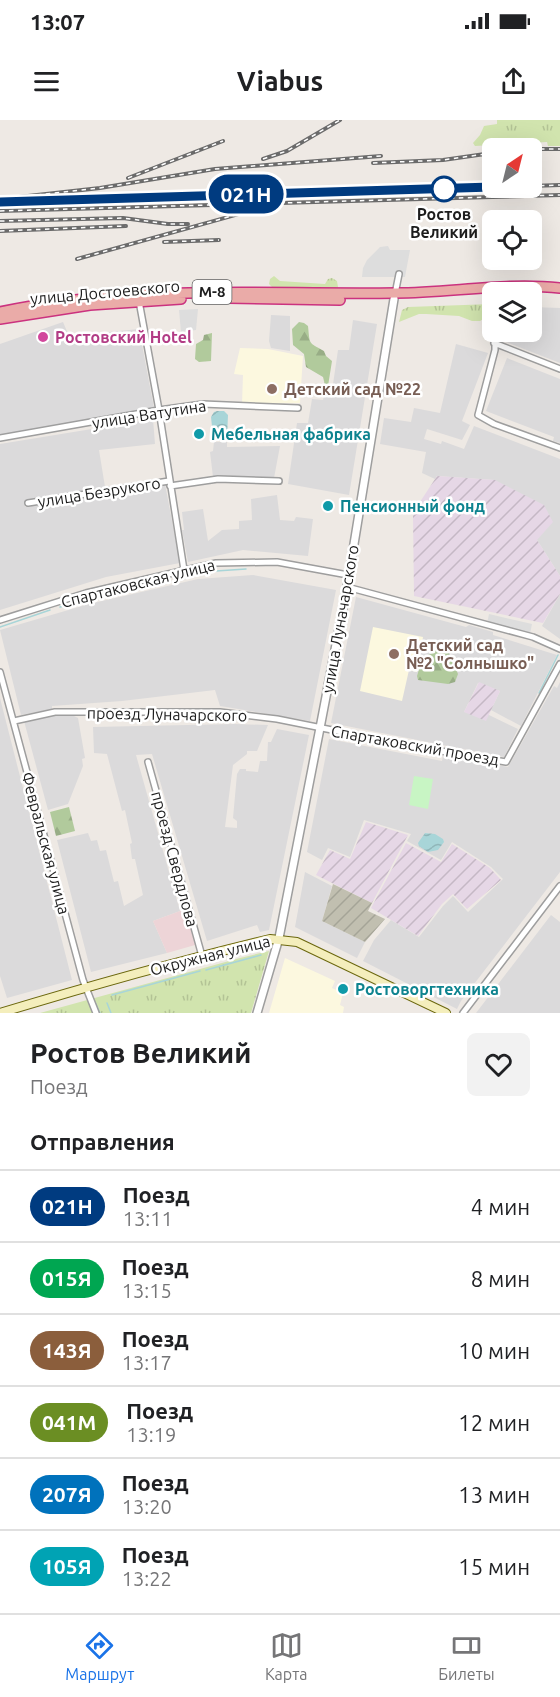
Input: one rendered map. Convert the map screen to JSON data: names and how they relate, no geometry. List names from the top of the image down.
{
  "streets": {
    "highway": ["улица Достоевского", "М-8"],
    "main road": ["Окружная улица"],
    "street": [
      "улица Ватутина",
      "улица Безрукого",
      "Спартаковская улица",
      "улица Луначарского",
      "проезд Луначарского",
      "Спартаковский проезд",
      "Февральская улица",
      "проезд Свердлова"
    ]
  },
  "crossings": [
    ["улица Достоевского", "М-8"],
    ["улица Достоевского", "улица Луначарского"],
    ["М-8", "улица Луначарского"],
    ["Спартаковская улица", "улица Луначарского"],
    ["улица Луначарского", "проезд Луначарского"],
    ["улица Луначарского", "Спартаковский проезд"],
    ["улица Луначарского", "Окружная улица"],
    ["проезд Луначарского", "Спартаковский проезд"],
    ["проезд Луначарского", "Февральская улица"],
    ["Февральская улица", "Окружная улица"],
    ["проезд Свердлова", "Окружная улица"]
  ],
  "places": [
    "Ростов Великий",
    "Ростовский Hotel",
    "Детский сад №22",
    "Мебельная фабрика",
    "Пенсионный фонд",
    "Детский сад №2 \"Солнышко\"",
    "Ростоворгтехника"
  ],
  "north": "top right",
  "page": {
    "status": "13:07",
    "header": "Viabus",
    "on_map": "021Н",
    "heading": [
      ["Ростов Великий", "Поезд"],
      "Отправления"
    ],
    "list": [
      {
        "mark": "021Н",
        "name": "Поезд",
        "note": "13:11",
        "value": "4 мин"
      },
      {
        "mark": "015Я",
        "name": "Поезд",
        "note": "13:15",
        "value": "8 мин"
      },
      {
        "mark": "143Я",
        "name": "Поезд",
        "note": "13:17",
        "value": "10 мин"
      },
      {
        "mark": "041М",
        "name": "Поезд",
        "note": "13:19",
        "value": "12 мин"
      },
      {
        "mark": "207Я",
        "name": "Поезд",
        "note": "13:20",
        "value": "13 мин"
      },
      {
        "mark": "105Я",
        "name": "Поезд",
        "note": "13:22",
        "value": "15 мин"
      }
    ],
    "tabs": ["Маршрут", "Карта", "Билеты"]
  }
}
